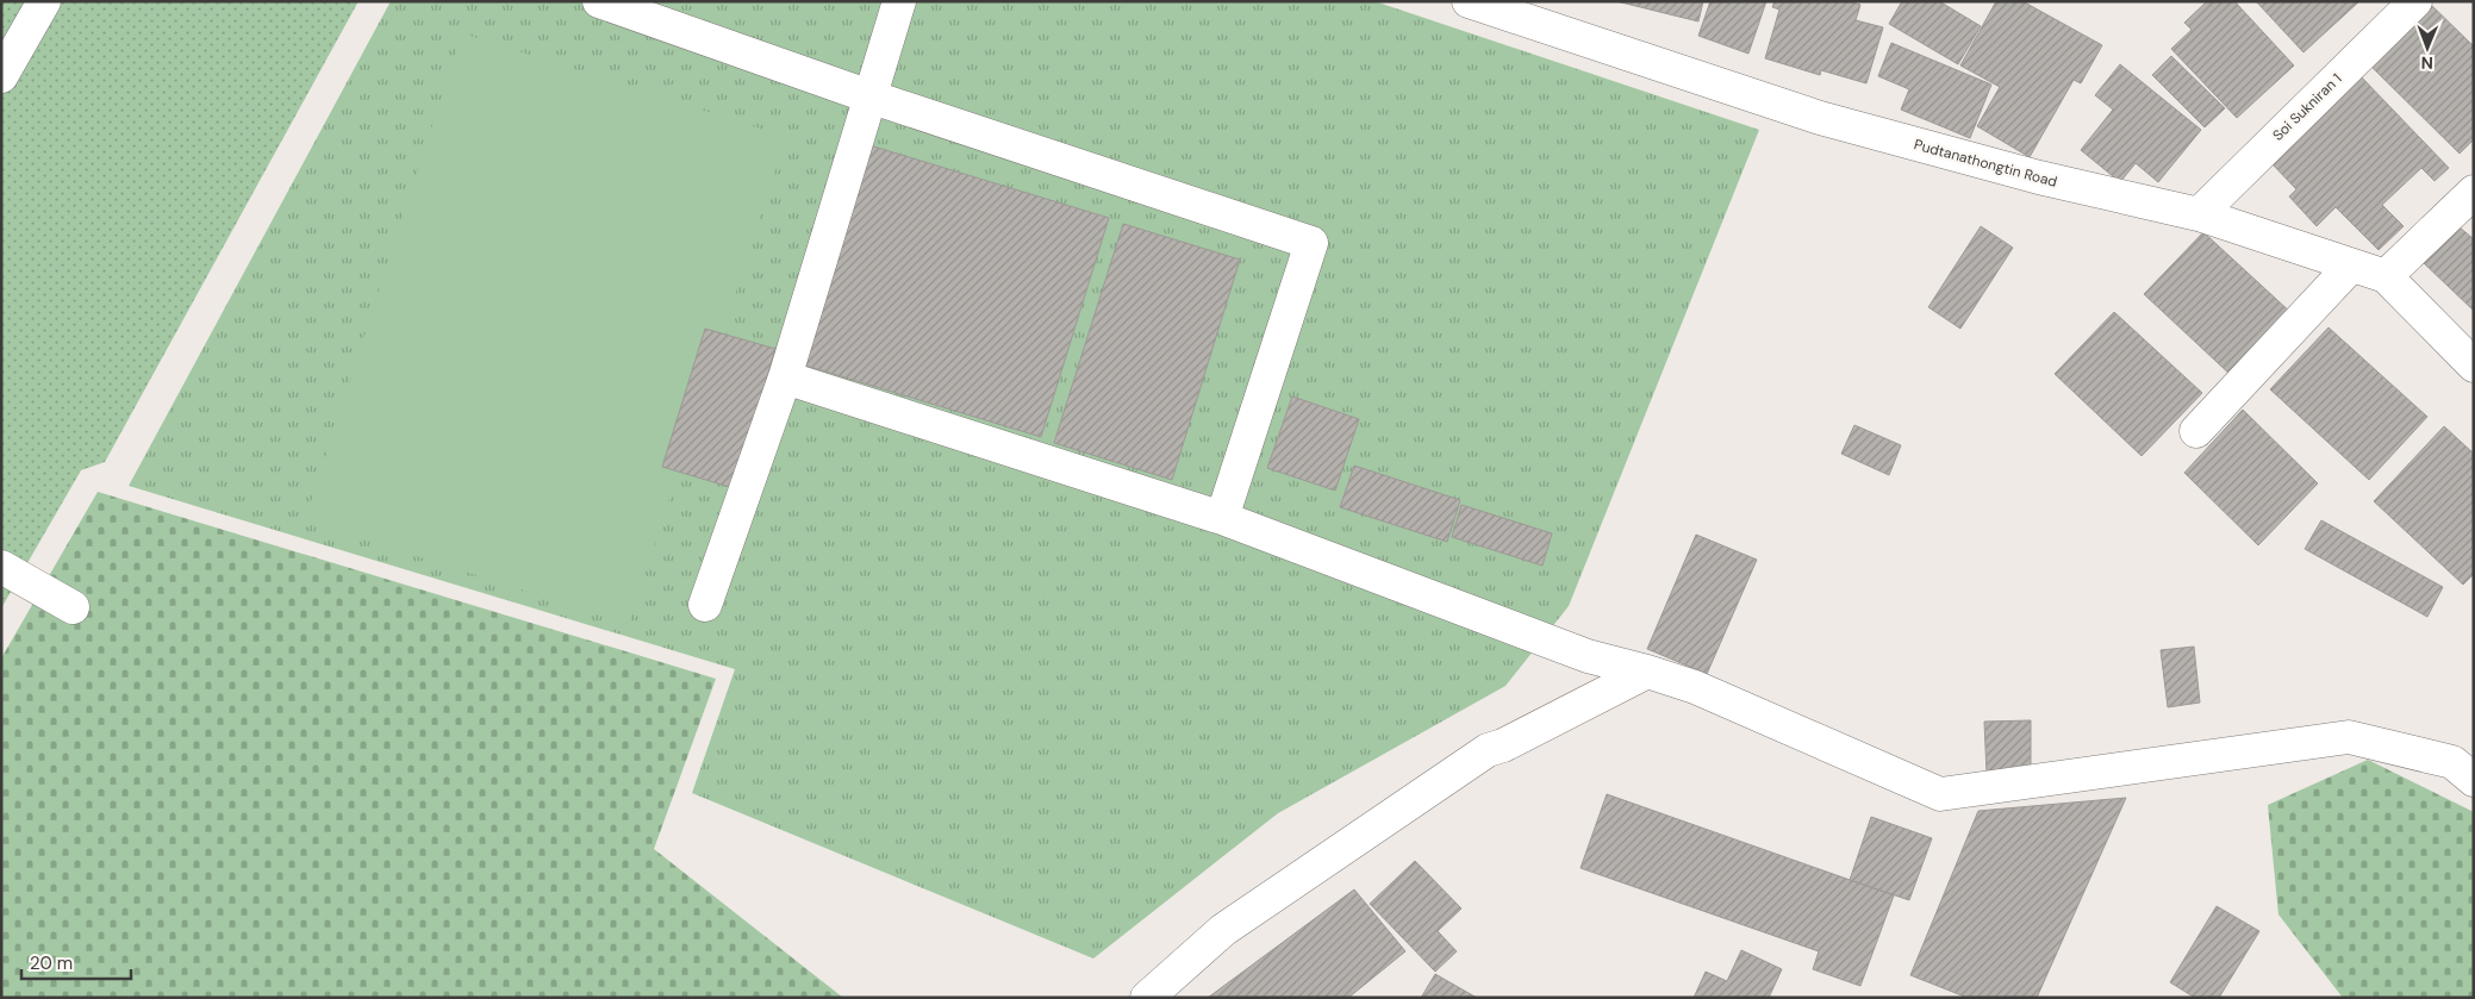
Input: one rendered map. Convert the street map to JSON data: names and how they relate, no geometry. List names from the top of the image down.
{
  "streets": {
    "street": ["Soi Sukniran 1", "Pudtanathongtin Road"]
  },
  "crossings": [
    ["Soi Sukniran 1", "Pudtanathongtin Road"]
  ],
  "scale_bar": "20 m",
  "north": "bottom"
}
